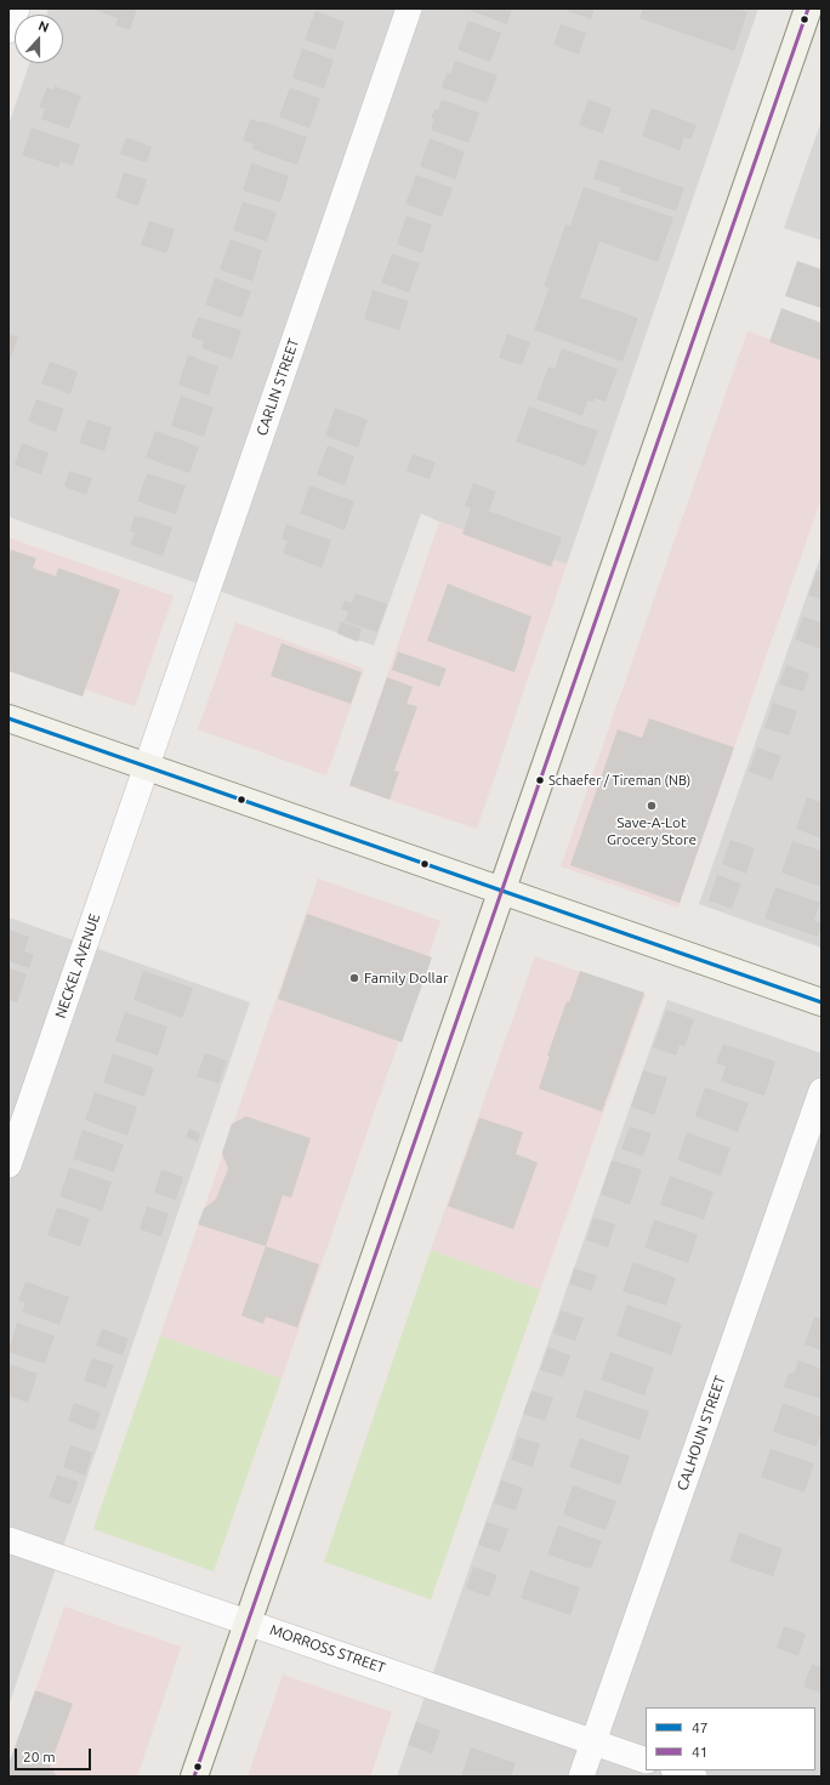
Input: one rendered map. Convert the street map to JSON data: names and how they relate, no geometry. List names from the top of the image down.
{
  "streets": {
    "street": [
      "CARLIN STREET",
      "NECKEL AVENUE",
      "CALHOUN STREET",
      "MORROSS STREET"
    ]
  },
  "crossings": [
    ["CARLIN STREET", "NECKEL AVENUE"],
    ["CALHOUN STREET", "MORROSS STREET"]
  ],
  "places": ["Schaefer / Tireman (NB)", "Save-A-Lot Grocery Store", "Family Dollar"],
  "lines": ["transit line 41", "transit line 47"],
  "legend": ["47", "41"],
  "scale_bar": "20 m",
  "north": "top"
}
